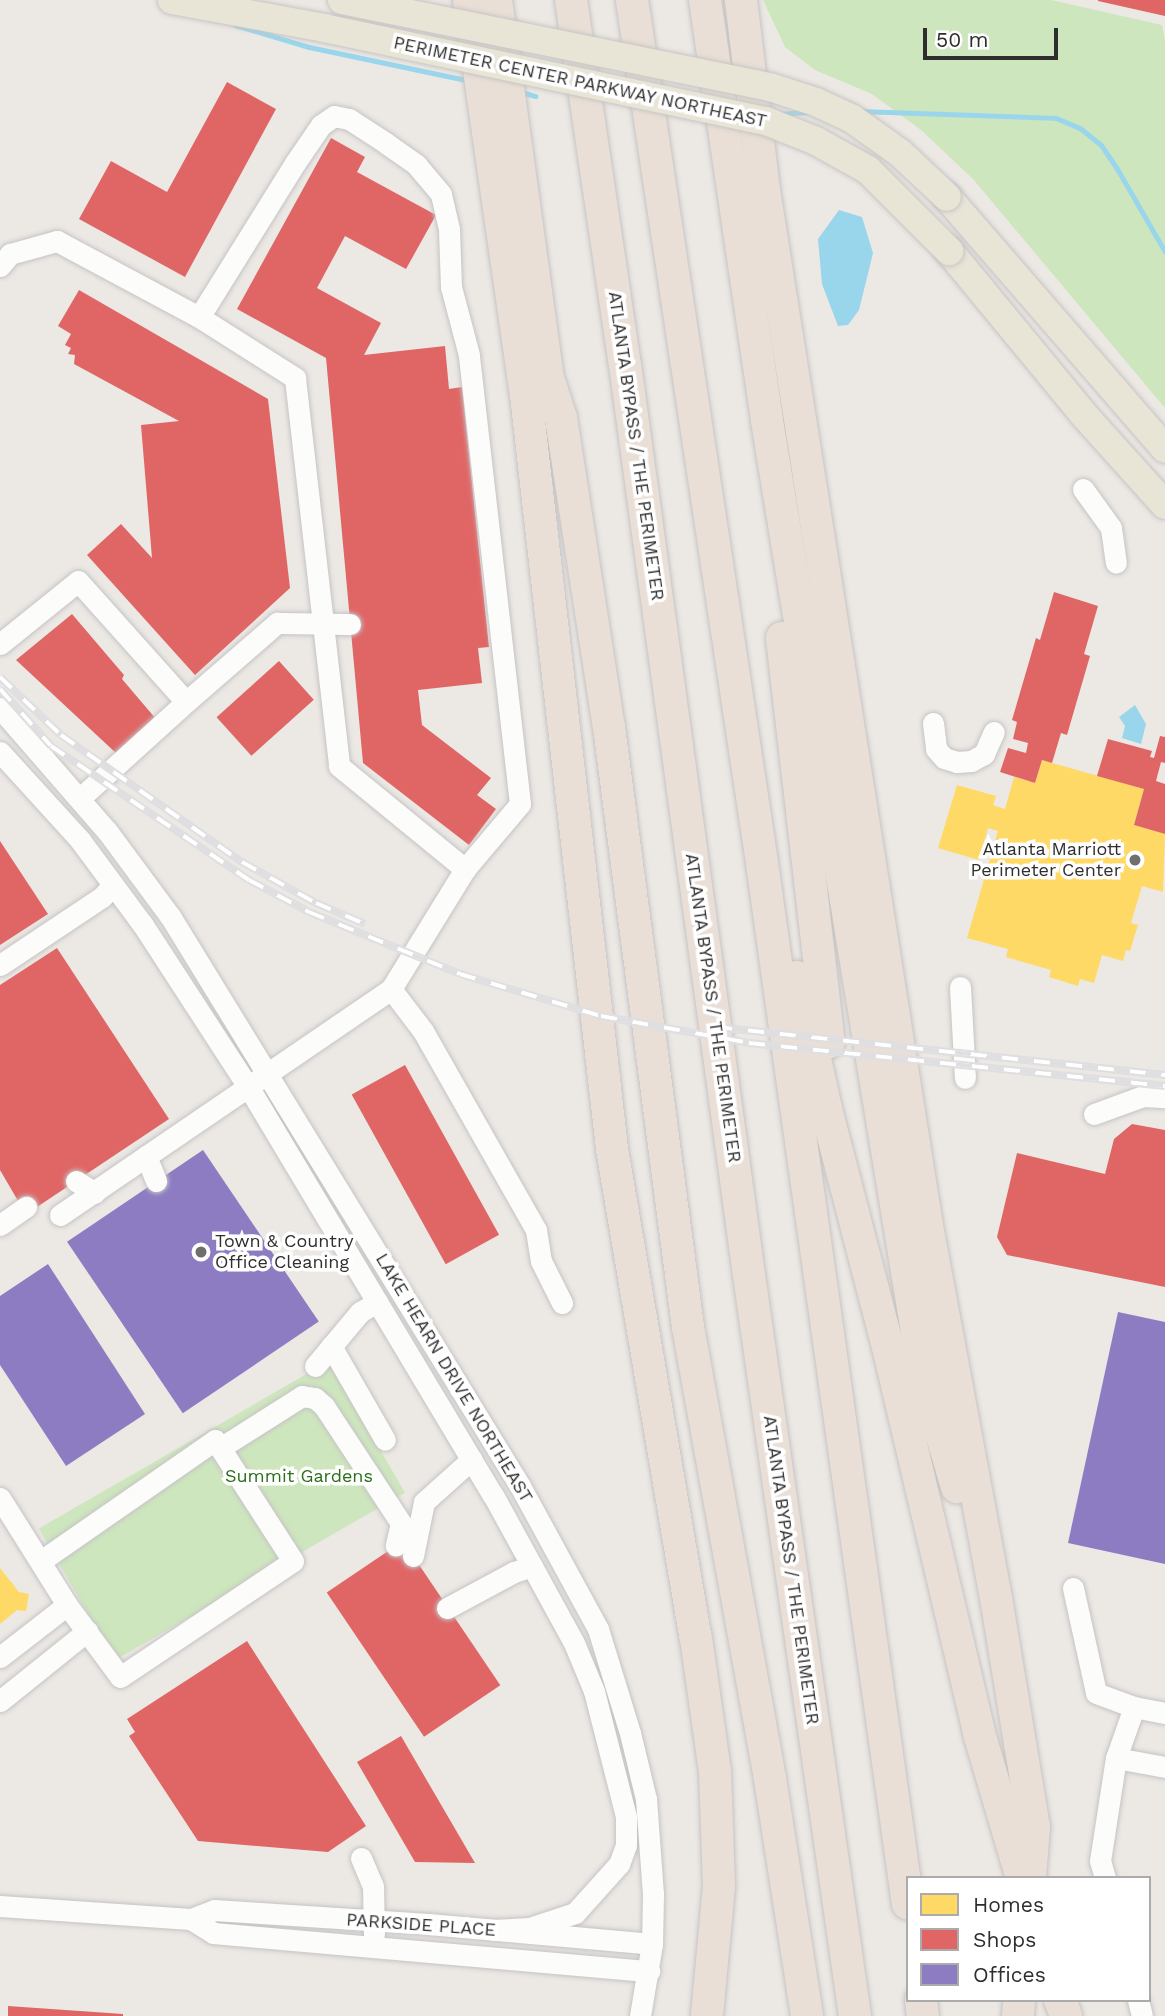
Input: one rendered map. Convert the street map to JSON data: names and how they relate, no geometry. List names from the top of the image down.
{
  "streets": {
    "highway": ["ATLANTA BYPASS / THE PERIMETER"],
    "main road": ["PERIMETER CENTER PARKWAY NORTHEAST"],
    "street": ["LAKE HEARN DRIVE NORTHEAST", "PARKSIDE PLACE"]
  },
  "crossings": [
    ["LAKE HEARN DRIVE NORTHEAST", "PARKSIDE PLACE"]
  ],
  "parks": ["Summit Gardens"],
  "places": ["Atlanta Marriott Perimeter Center", "Town & Country Office Cleaning"],
  "legend": ["Homes", "Shops", "Offices"],
  "scale_bar": "50 m"
}
